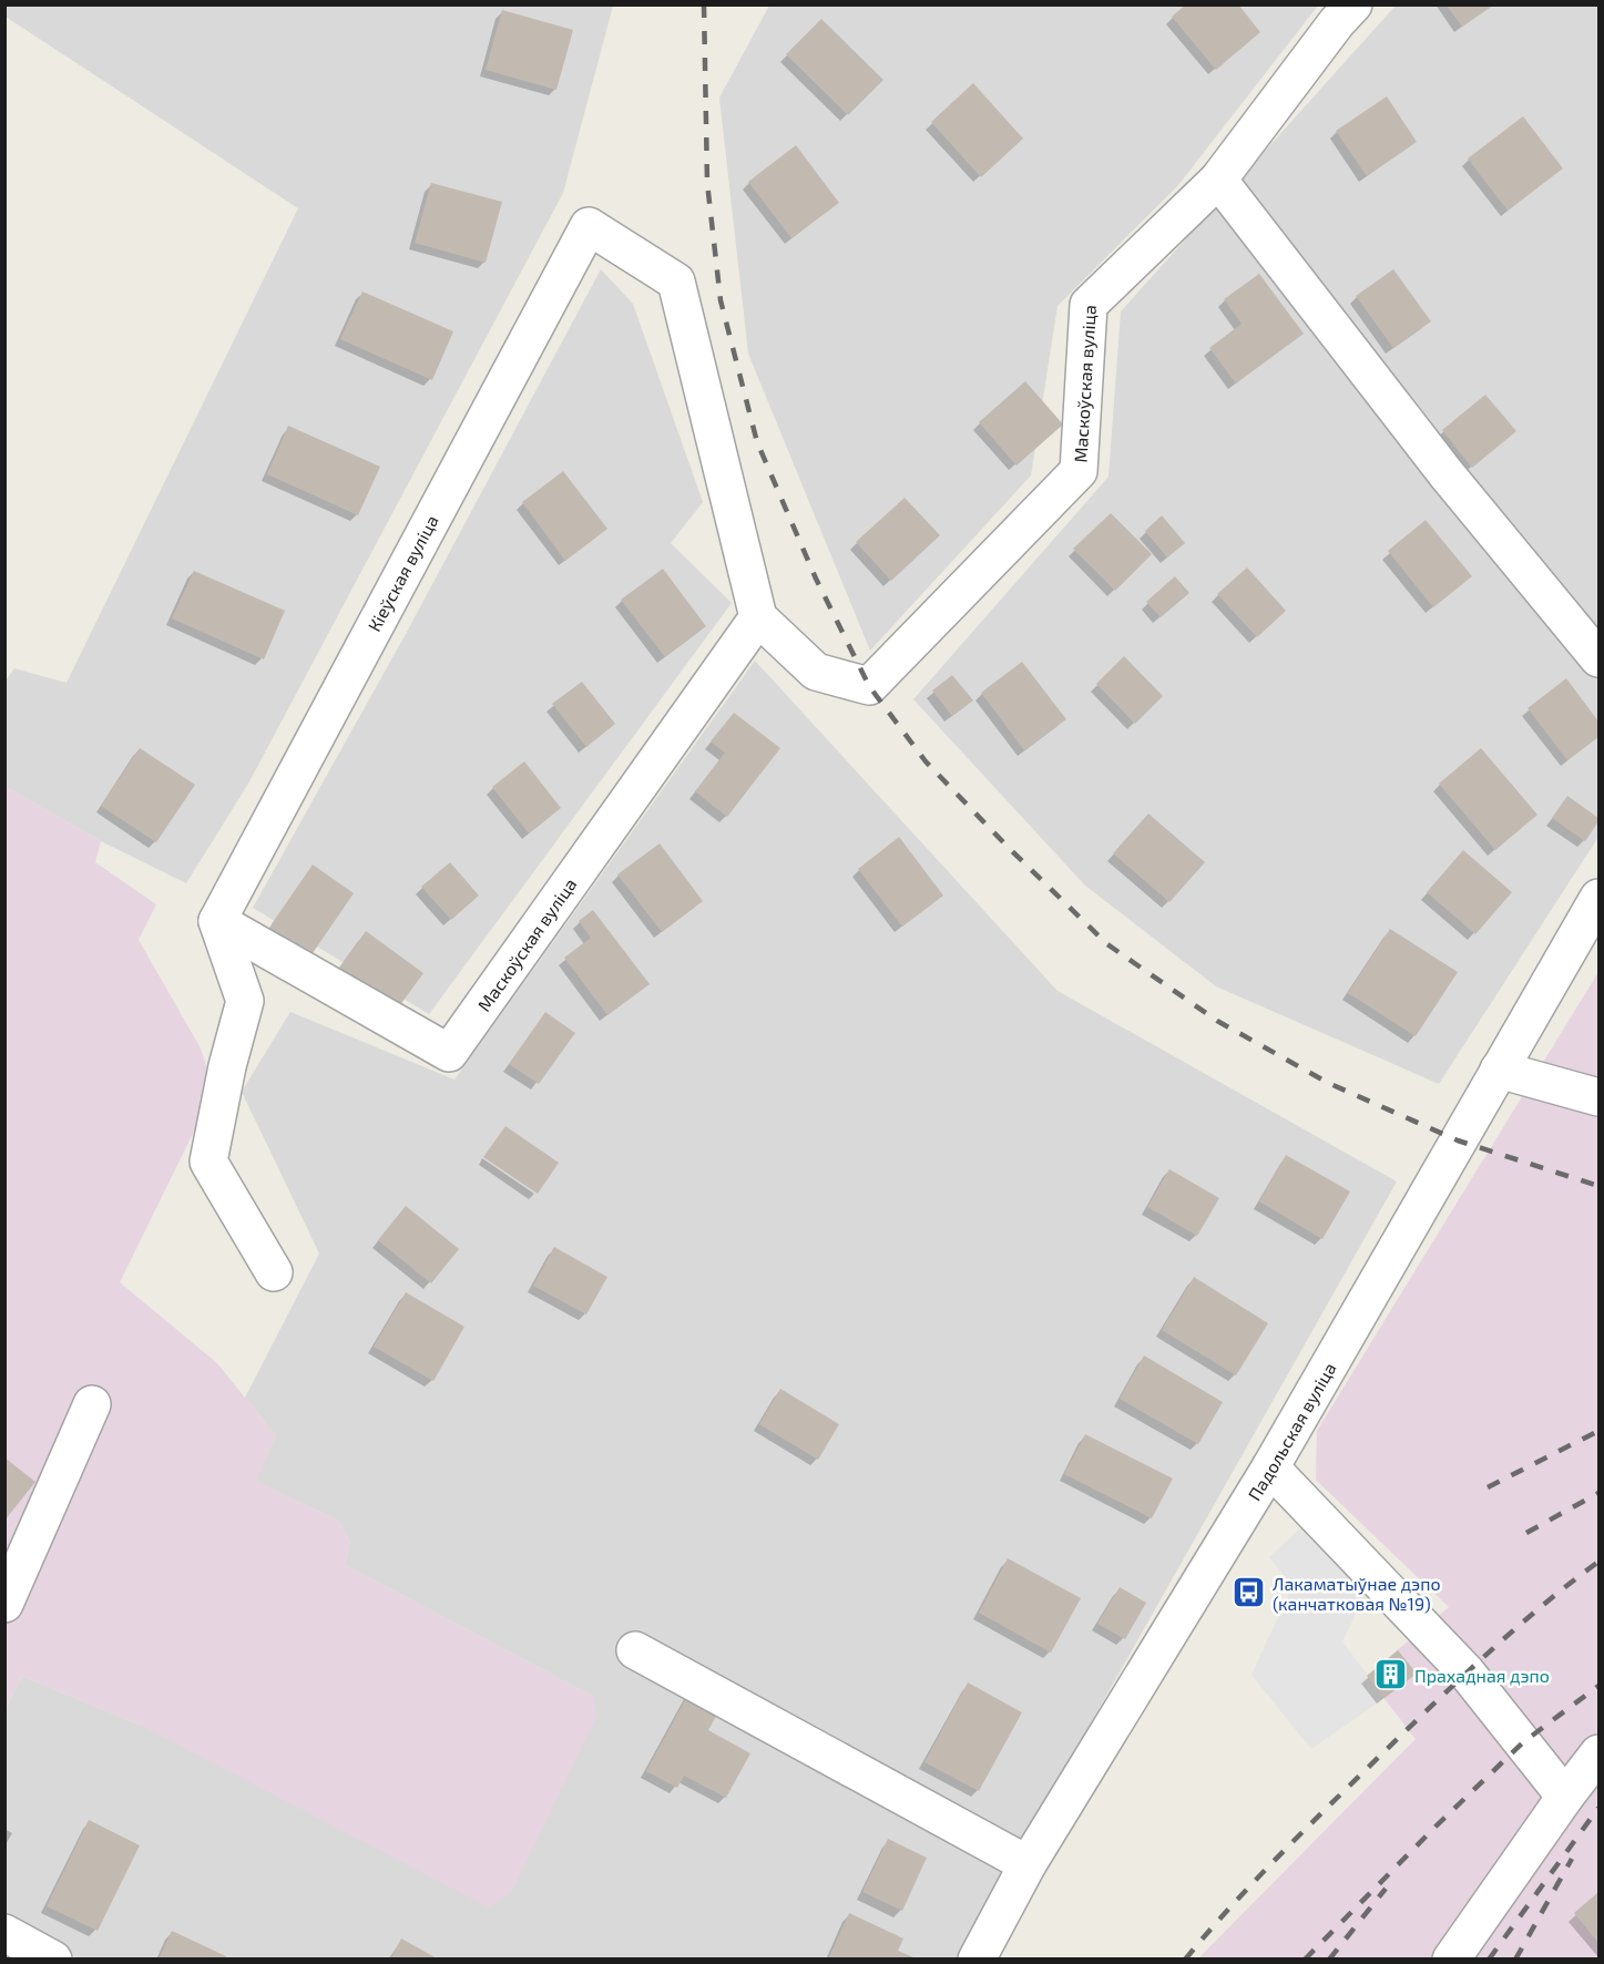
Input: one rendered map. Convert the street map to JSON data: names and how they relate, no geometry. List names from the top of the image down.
{
  "streets": {
    "street": ["Маскоўская вуліца", "Кіеўская вуліца", "Падольская вуліца"]
  },
  "crossings": [
    ["Маскоўская вуліца", "Кіеўская вуліца"]
  ],
  "places": {
    "bus stop": ["Лакаматыўнае дэпо (канчатковая №19)"],
    "building": ["Прахадная дэпо"]
  }
}
